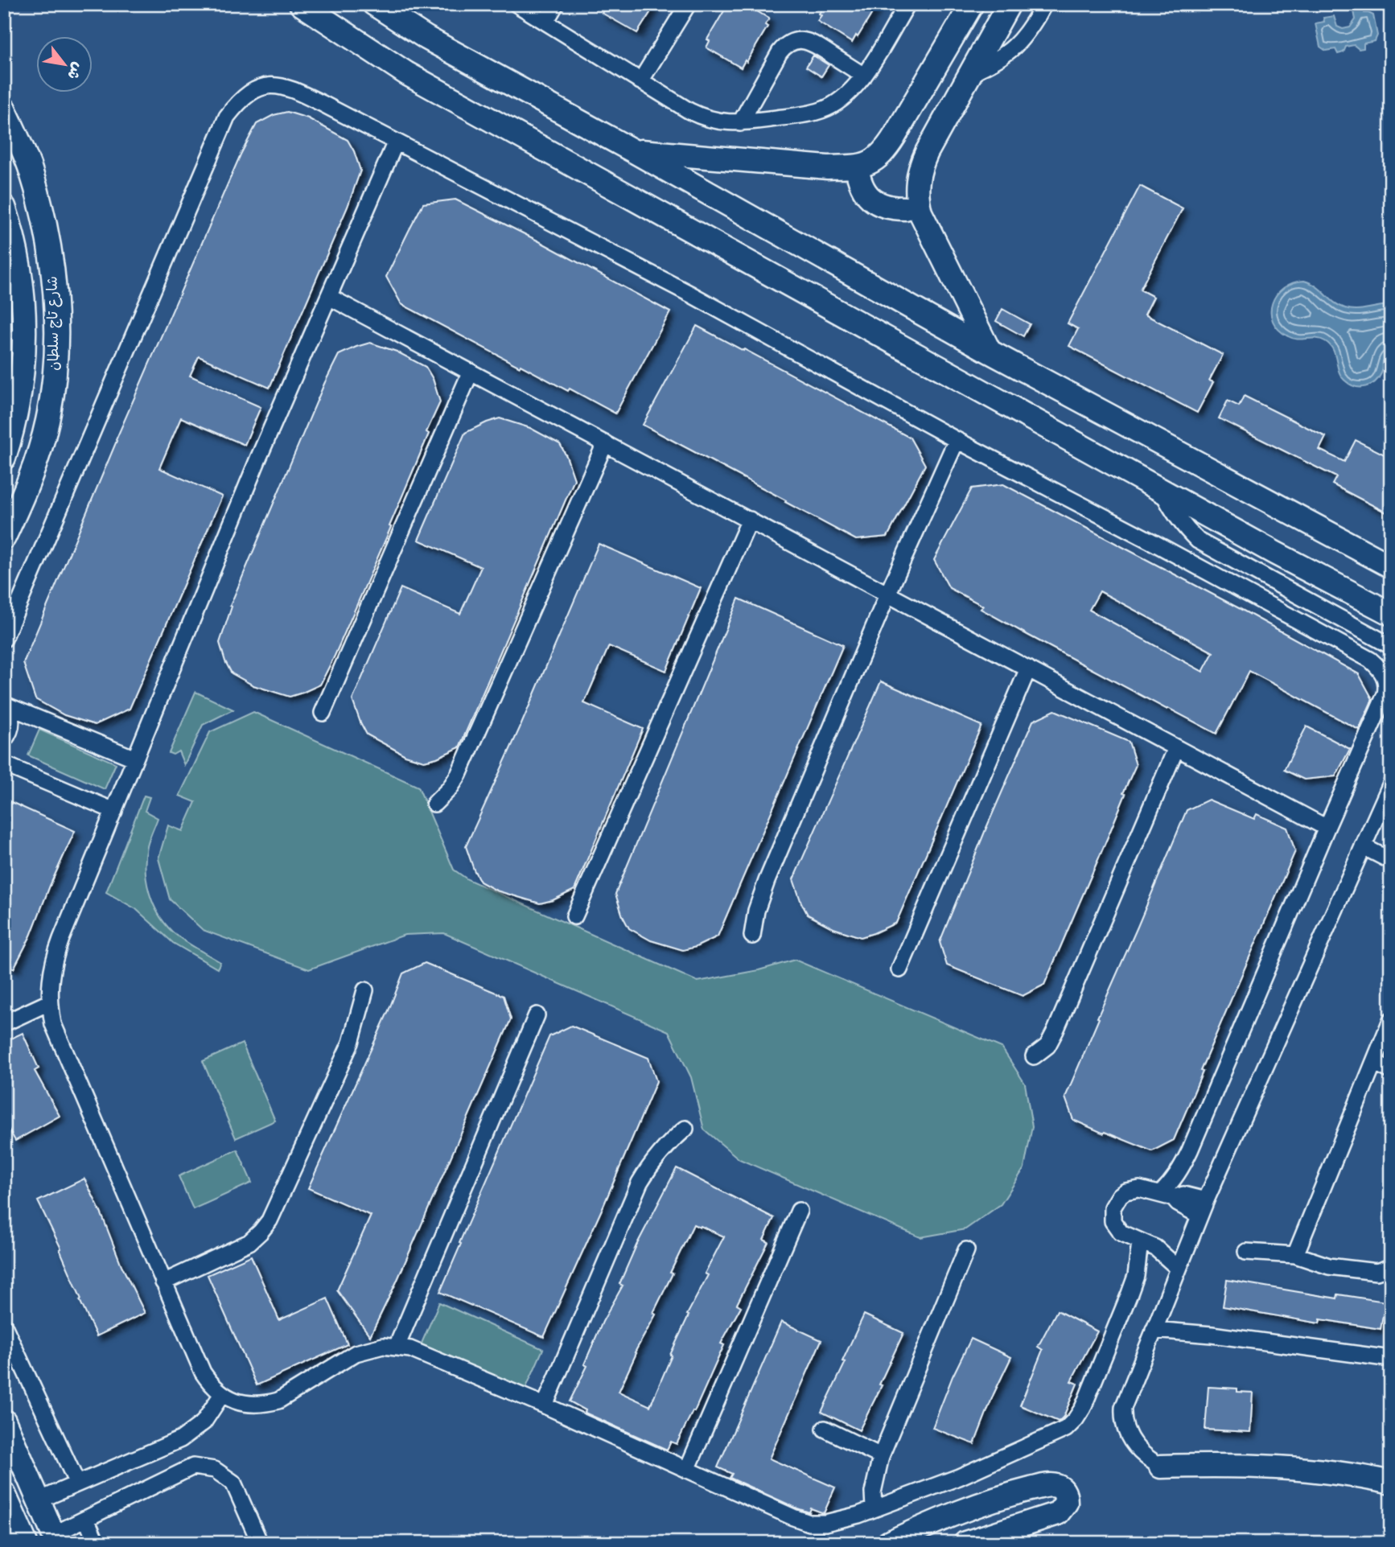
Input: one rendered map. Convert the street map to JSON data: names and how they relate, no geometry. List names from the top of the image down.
{
  "streets": {
    "main road": ["شارع تاج سلطان"]
  },
  "north": "bottom right"
}
